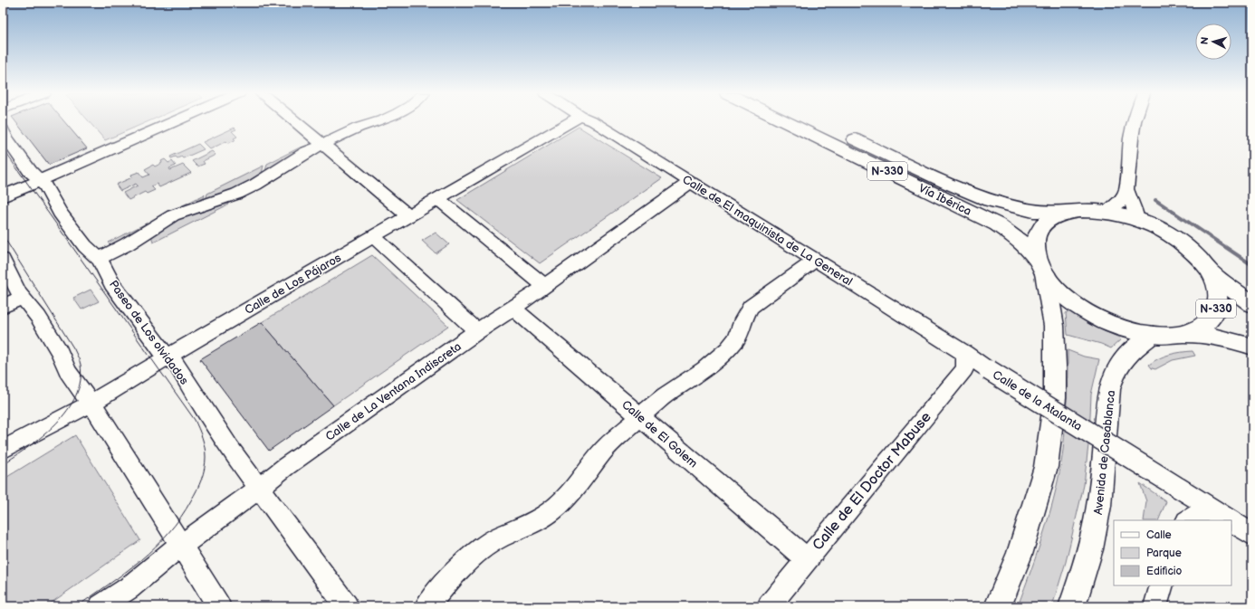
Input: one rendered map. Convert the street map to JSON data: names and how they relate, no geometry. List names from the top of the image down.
{
  "streets": {
    "main road": ["N-330", "Vía Ibérica", "Avenida de Casablanca"],
    "street": [
      "Calle de El maquinista de La General",
      "Calle de Los Pájaros",
      "Paseo de Los olvidados",
      "Calle de La Ventana Indiscreta",
      "Calle de la Atalanta",
      "Calle de El Golem",
      "Calle de El Doctor Mabuse"
    ]
  },
  "crossings": [
    ["N-330", "Vía Ibérica"],
    ["N-330", "Avenida de Casablanca"],
    ["Calle de El maquinista de La General", "Calle de La Ventana Indiscreta"],
    ["Calle de El maquinista de La General", "Calle de la Atalanta"],
    ["Calle de El maquinista de La General", "Calle de El Doctor Mabuse"],
    ["Calle de Los Pájaros", "Paseo de Los olvidados"],
    ["Paseo de Los olvidados", "Calle de La Ventana Indiscreta"],
    ["Calle de La Ventana Indiscreta", "Calle de El Golem"],
    ["Calle de El Golem", "Calle de El Doctor Mabuse"]
  ],
  "legend": ["Calle", "Parque", "Edificio"],
  "north": "left"
}
